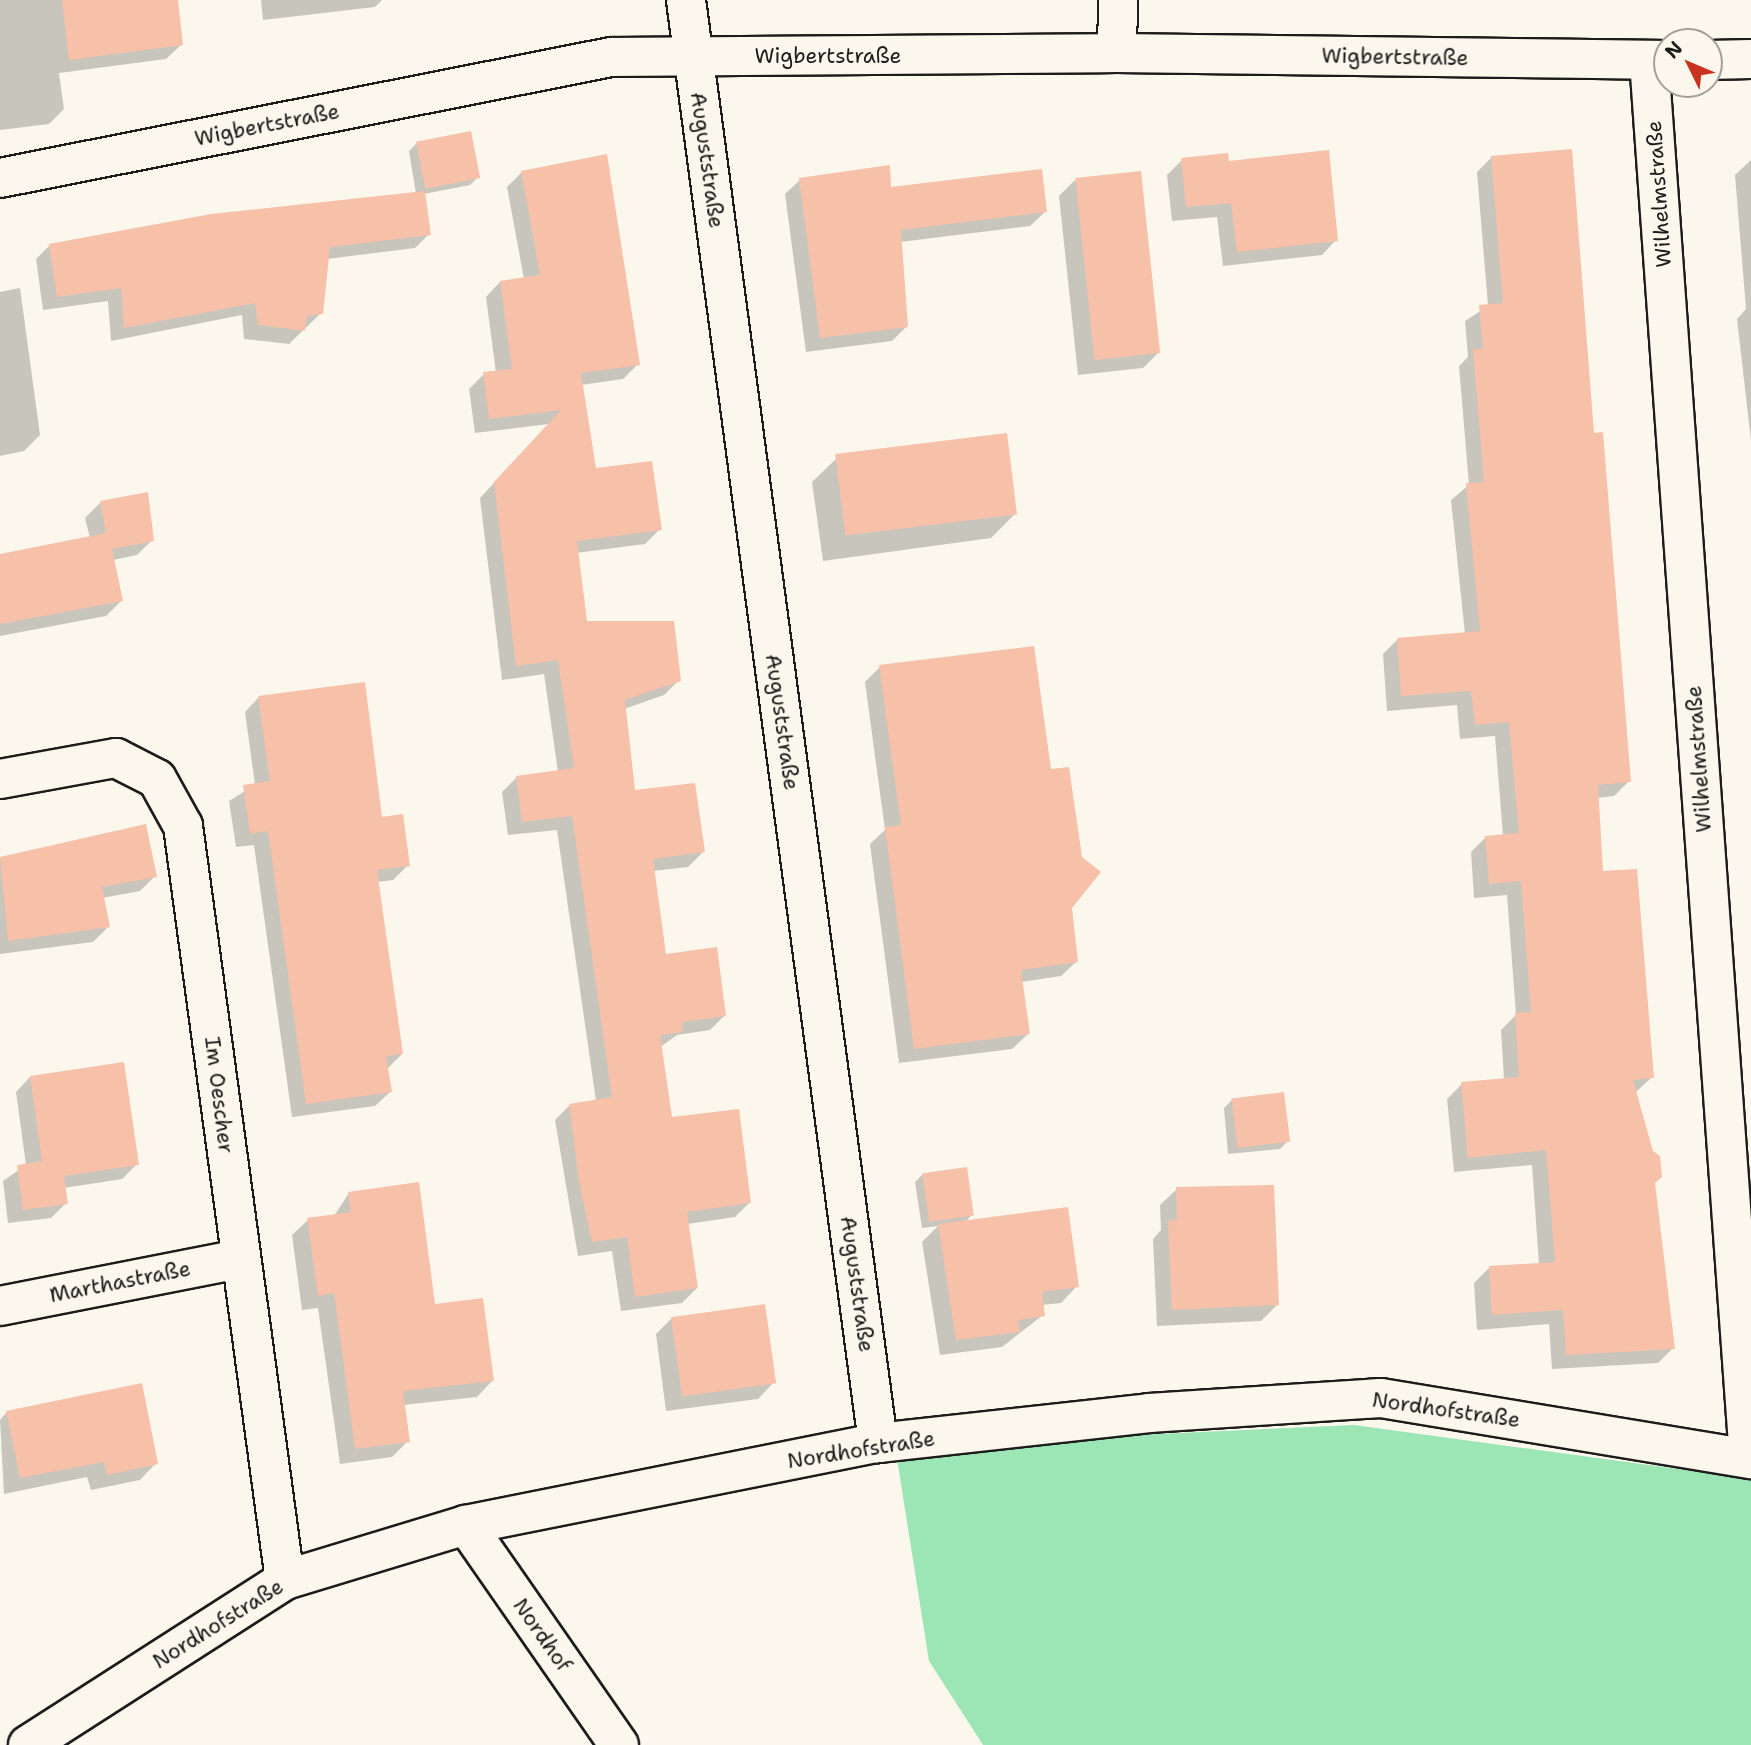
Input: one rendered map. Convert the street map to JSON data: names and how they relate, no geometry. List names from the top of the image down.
{
  "streets": {
    "street": [
      "Wigbertstraße",
      "Auguststraße",
      "Wilhelmstraße",
      "Im Oescher",
      "Marthastraße",
      "Nordhofstraße",
      "Nordhof"
    ]
  },
  "crossings": [
    ["Wigbertstraße", "Auguststraße"],
    ["Auguststraße", "Nordhofstraße"],
    ["Wilhelmstraße", "Nordhofstraße"],
    ["Im Oescher", "Marthastraße"],
    ["Im Oescher", "Nordhofstraße"],
    ["Nordhofstraße", "Nordhof"]
  ],
  "north": "top left"
}
